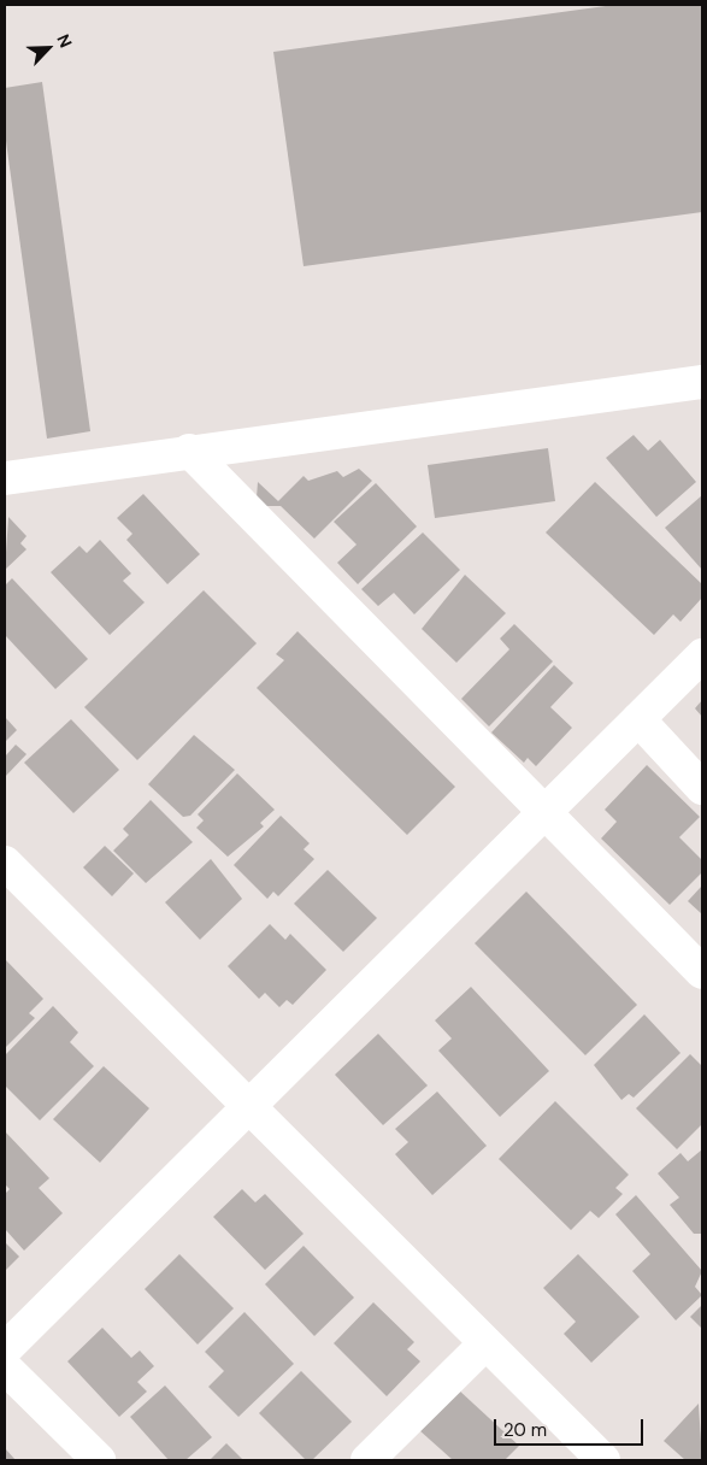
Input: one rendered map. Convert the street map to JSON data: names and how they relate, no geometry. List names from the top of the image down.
{
  "scale_bar": "20 m",
  "north": "top right"
}
